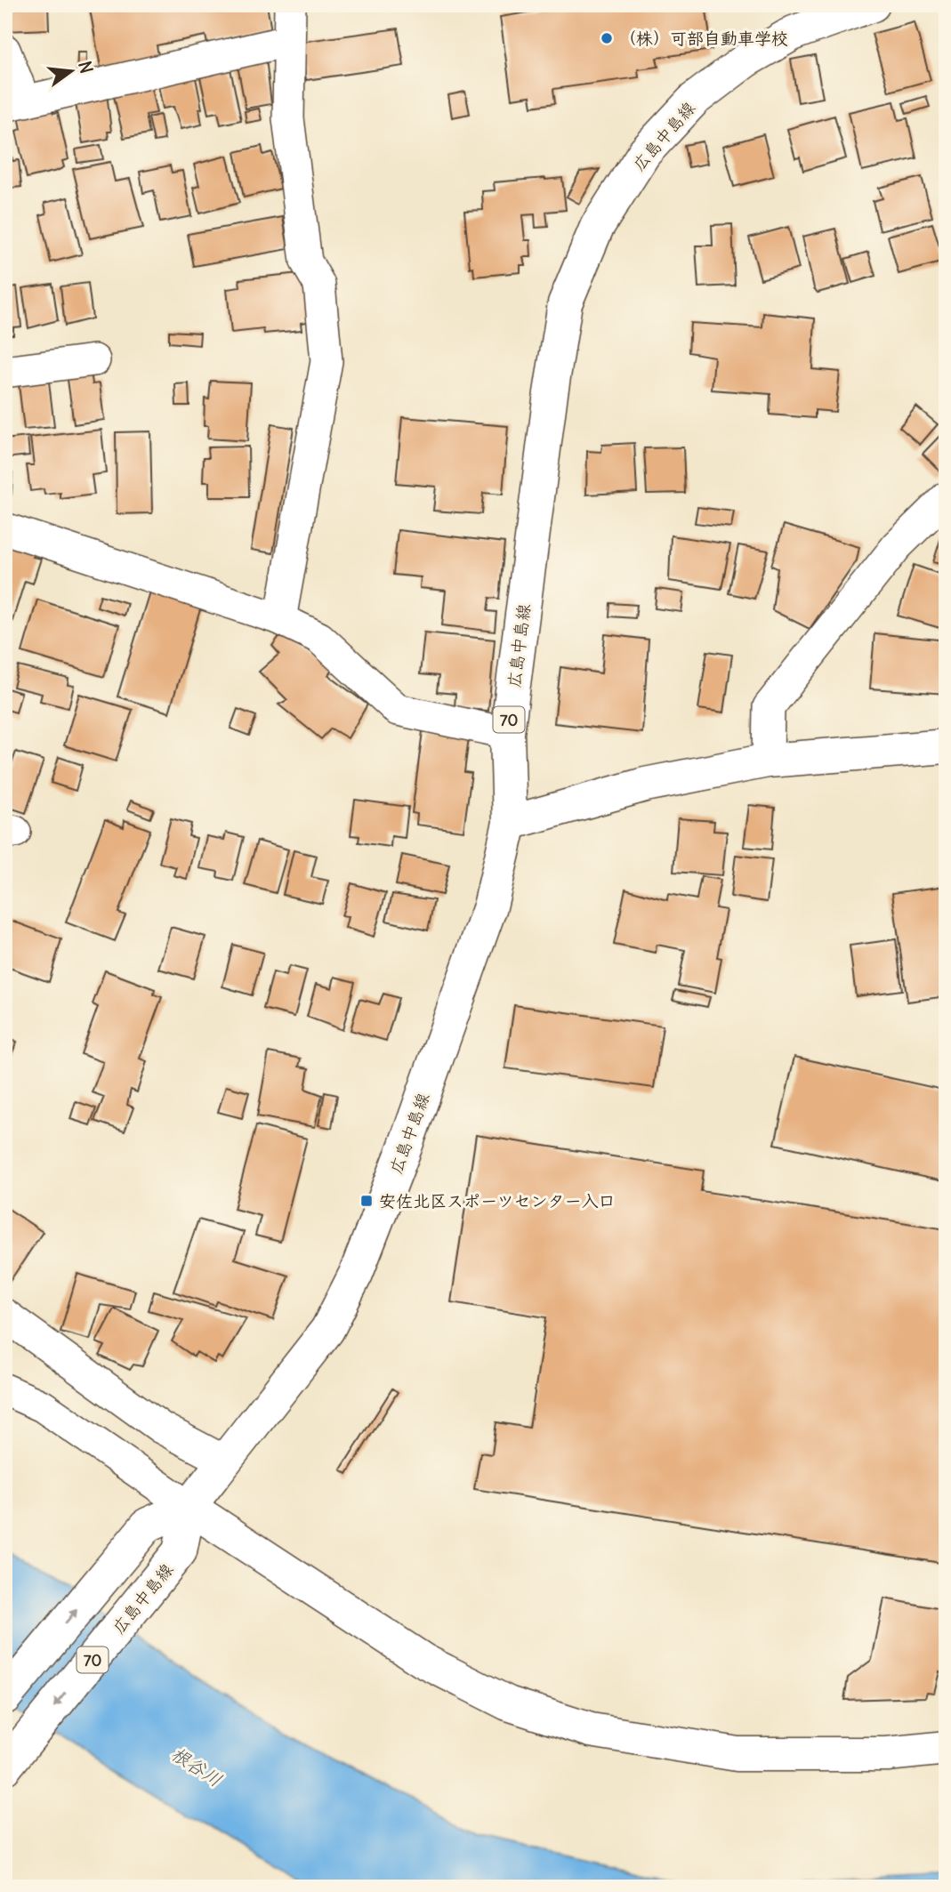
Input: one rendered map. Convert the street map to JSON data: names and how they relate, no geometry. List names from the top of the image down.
{
  "streets": {
    "main road": ["広島中島線", "70"]
  },
  "water": ["根谷川"],
  "places": {
    "other": ["（株）可部自動車学校"],
    "transit": ["安佐北区スポーツセンター入口"]
  },
  "north": "right"
}
